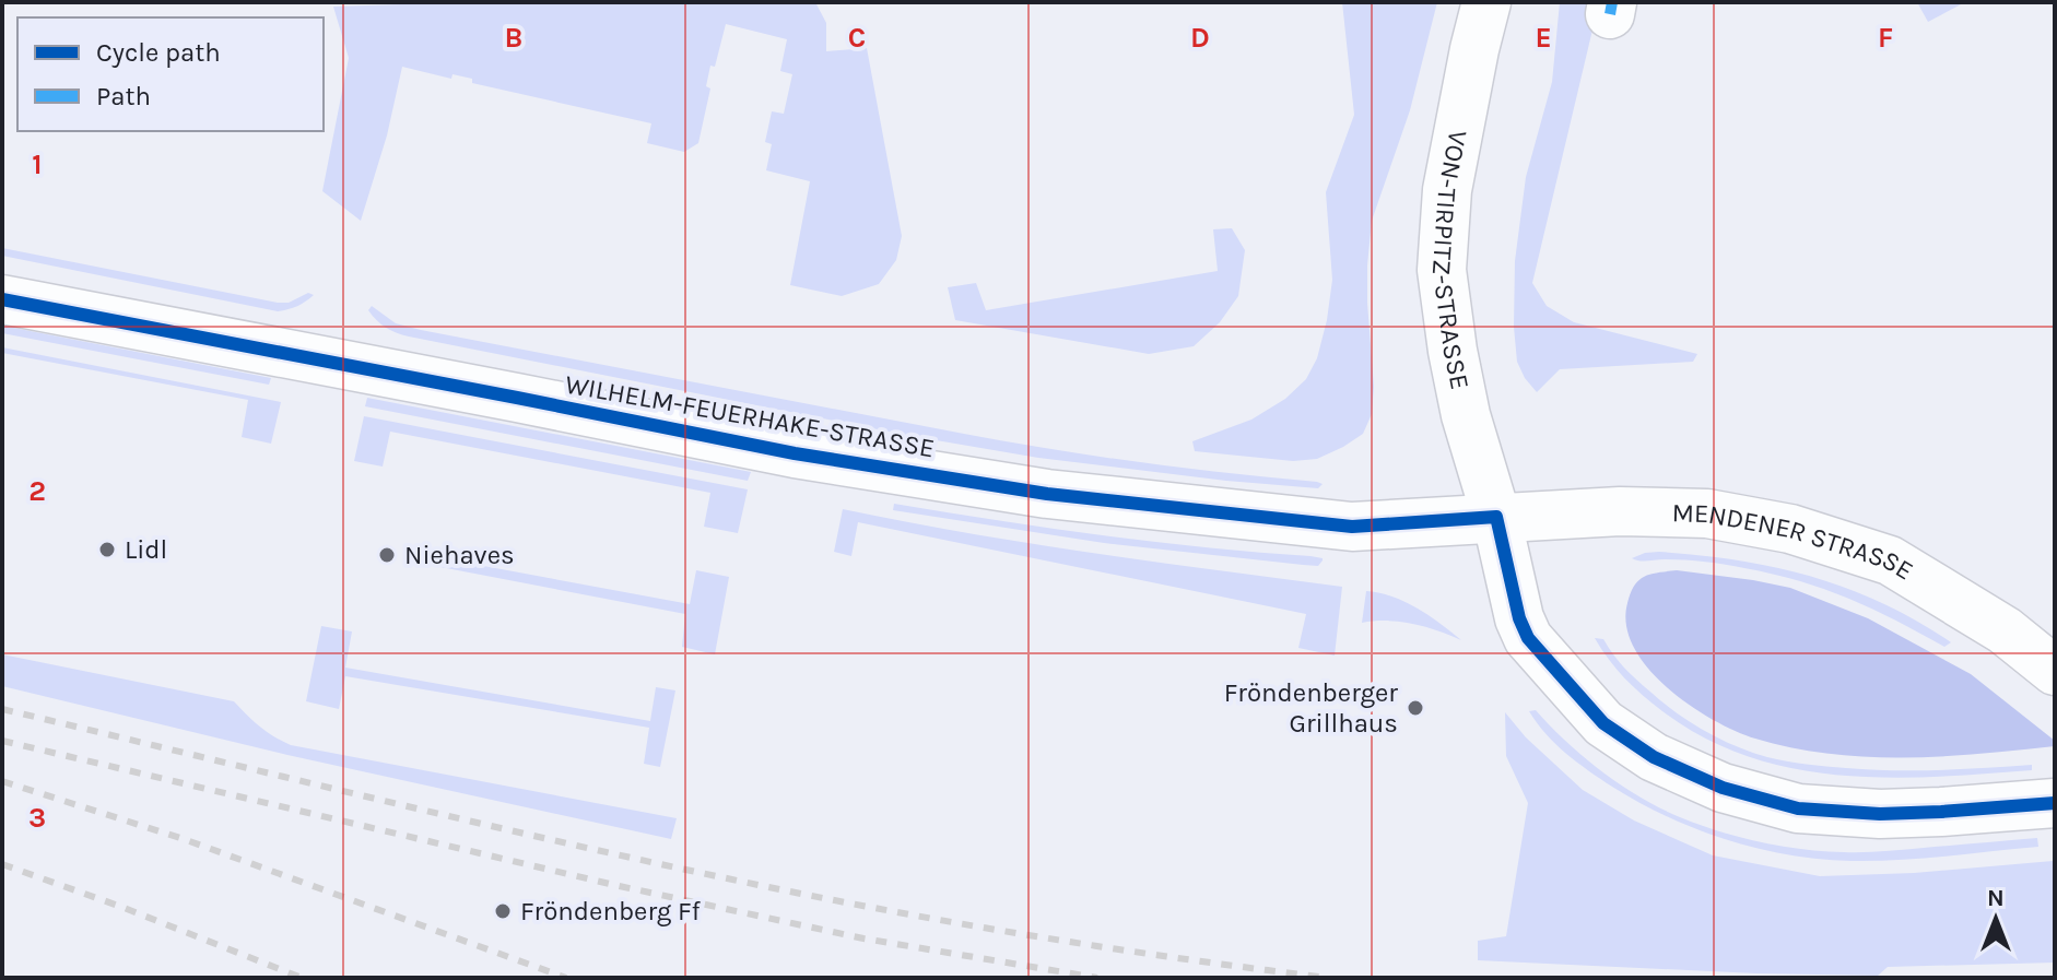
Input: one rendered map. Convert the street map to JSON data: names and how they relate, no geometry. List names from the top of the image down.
{
  "streets": {
    "main road": ["VON-TIRPITZ-STRASSE", "WILHELM-FEUERHAKE-STRASSE", "MENDENER STRASSE"]
  },
  "crossings": [
    ["VON-TIRPITZ-STRASSE", "WILHELM-FEUERHAKE-STRASSE"],
    ["VON-TIRPITZ-STRASSE", "MENDENER STRASSE"],
    ["WILHELM-FEUERHAKE-STRASSE", "MENDENER STRASSE"]
  ],
  "places": [
    "Lidl",
    "Niehaves",
    "Fröndenberger Grillhaus",
    "Fröndenberg Ff"
  ],
  "legend": ["Cycle path", "Path"],
  "north": "top",
  "grid": {
    "columns": [
      "B",
      "C",
      "D",
      "E",
      "F"
    ],
    "rows": ["1", "2", "3"]
  }
}
